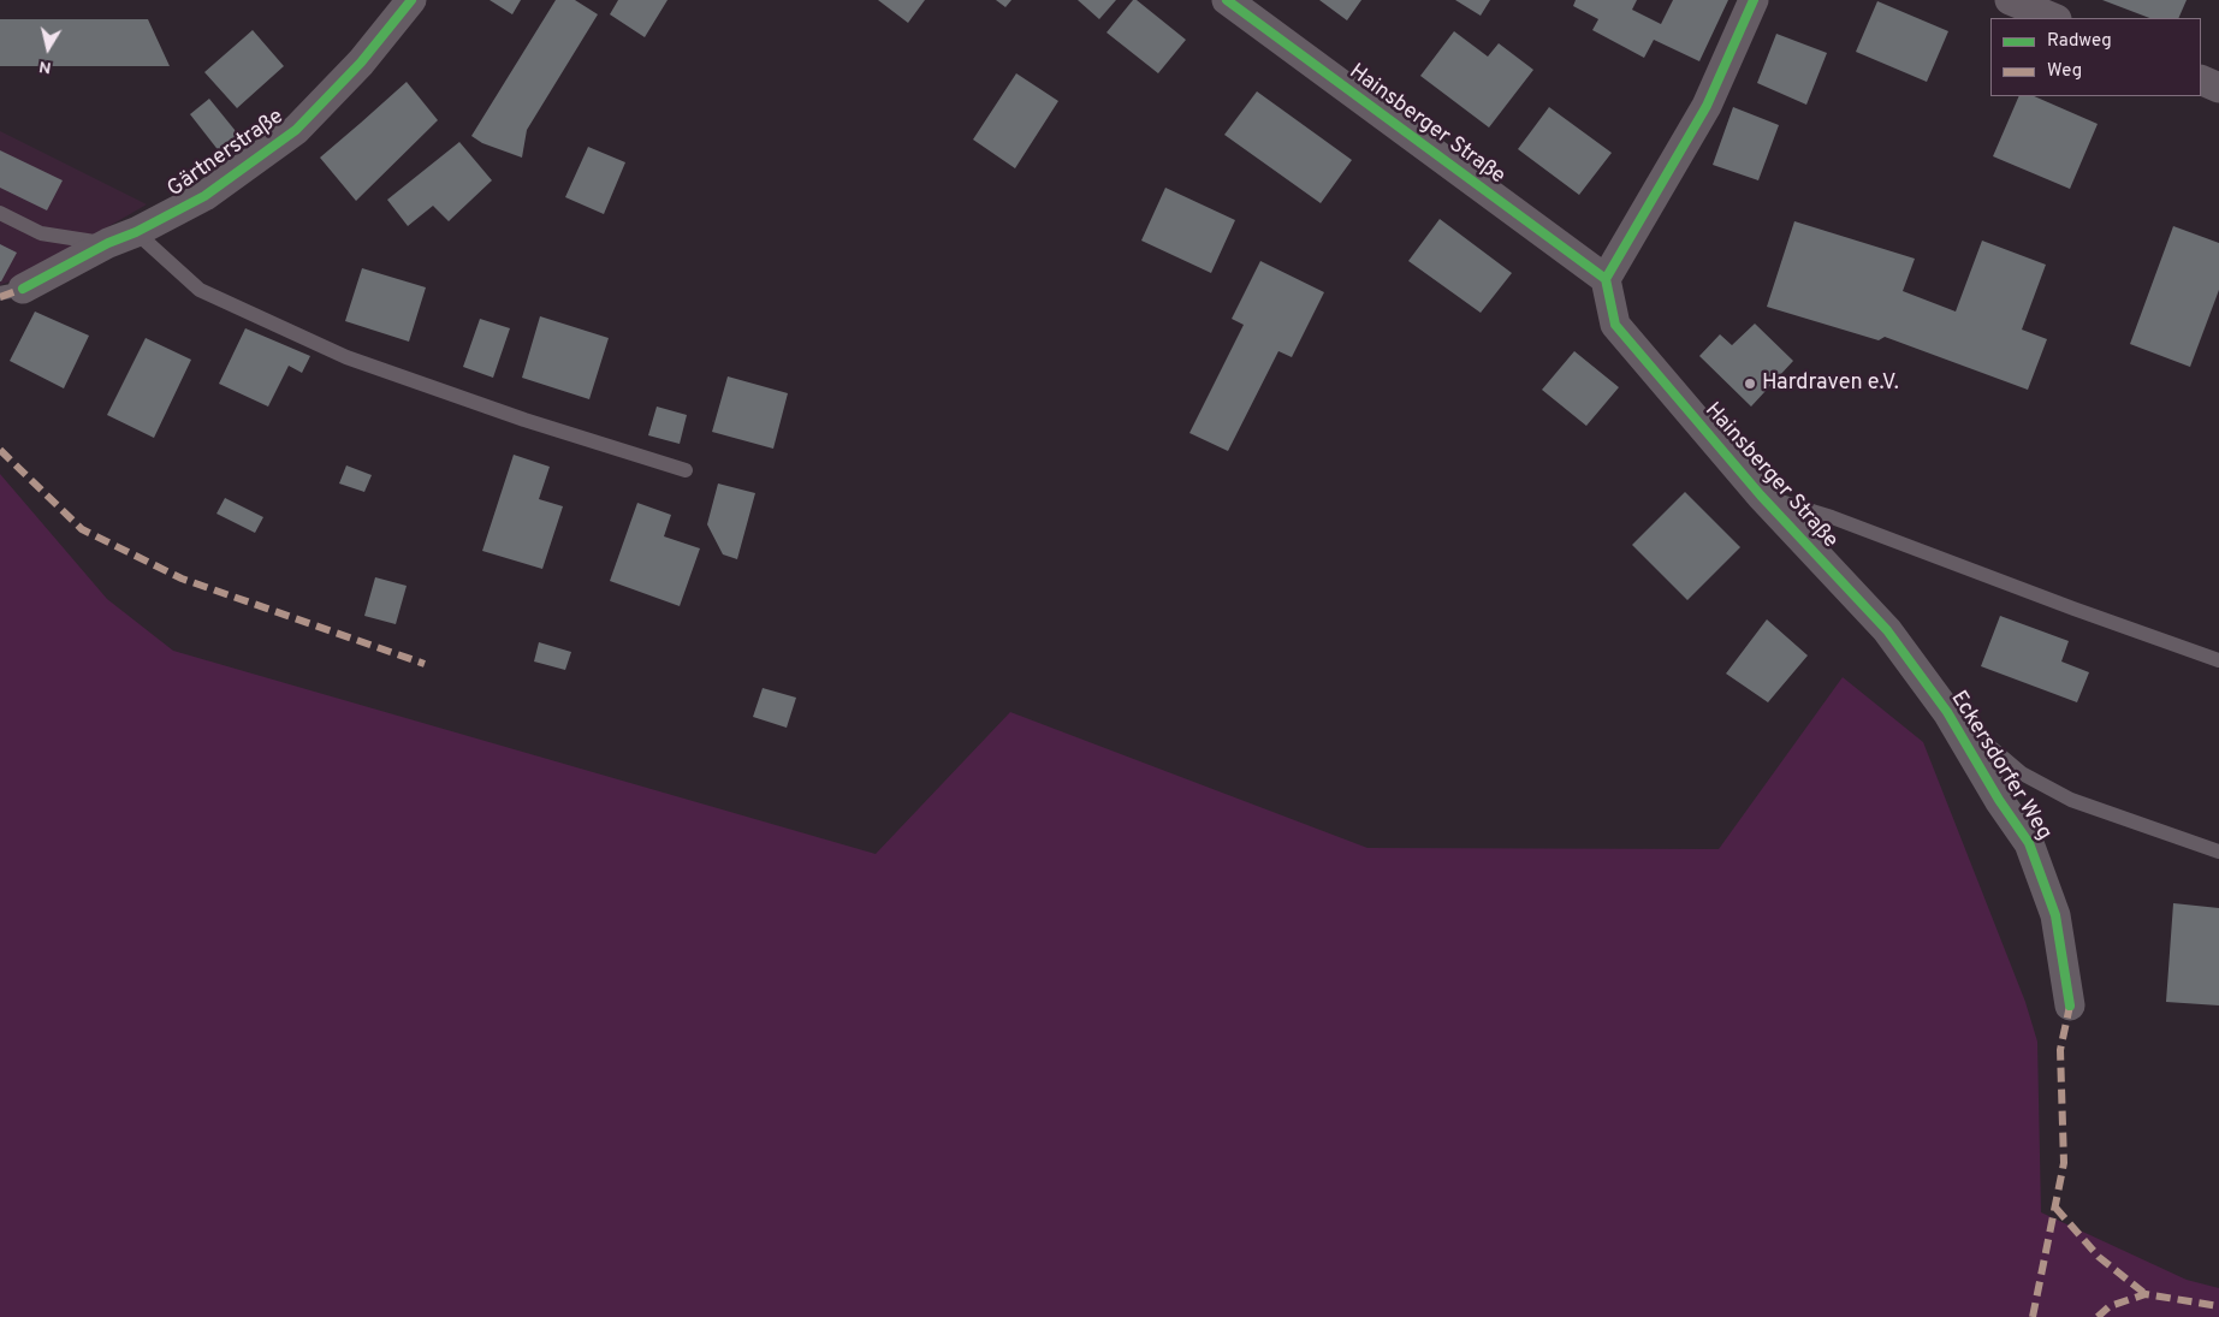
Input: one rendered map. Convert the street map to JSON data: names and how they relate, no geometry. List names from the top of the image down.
{
  "streets": {
    "street": ["Hainsberger Straße", "Gärtnerstraße", "Eckersdorfer Weg"]
  },
  "crossings": [
    ["Hainsberger Straße", "Eckersdorfer Weg"]
  ],
  "places": ["Hardraven e.V."],
  "legend": ["Radweg", "Weg"],
  "north": "bottom"
}
